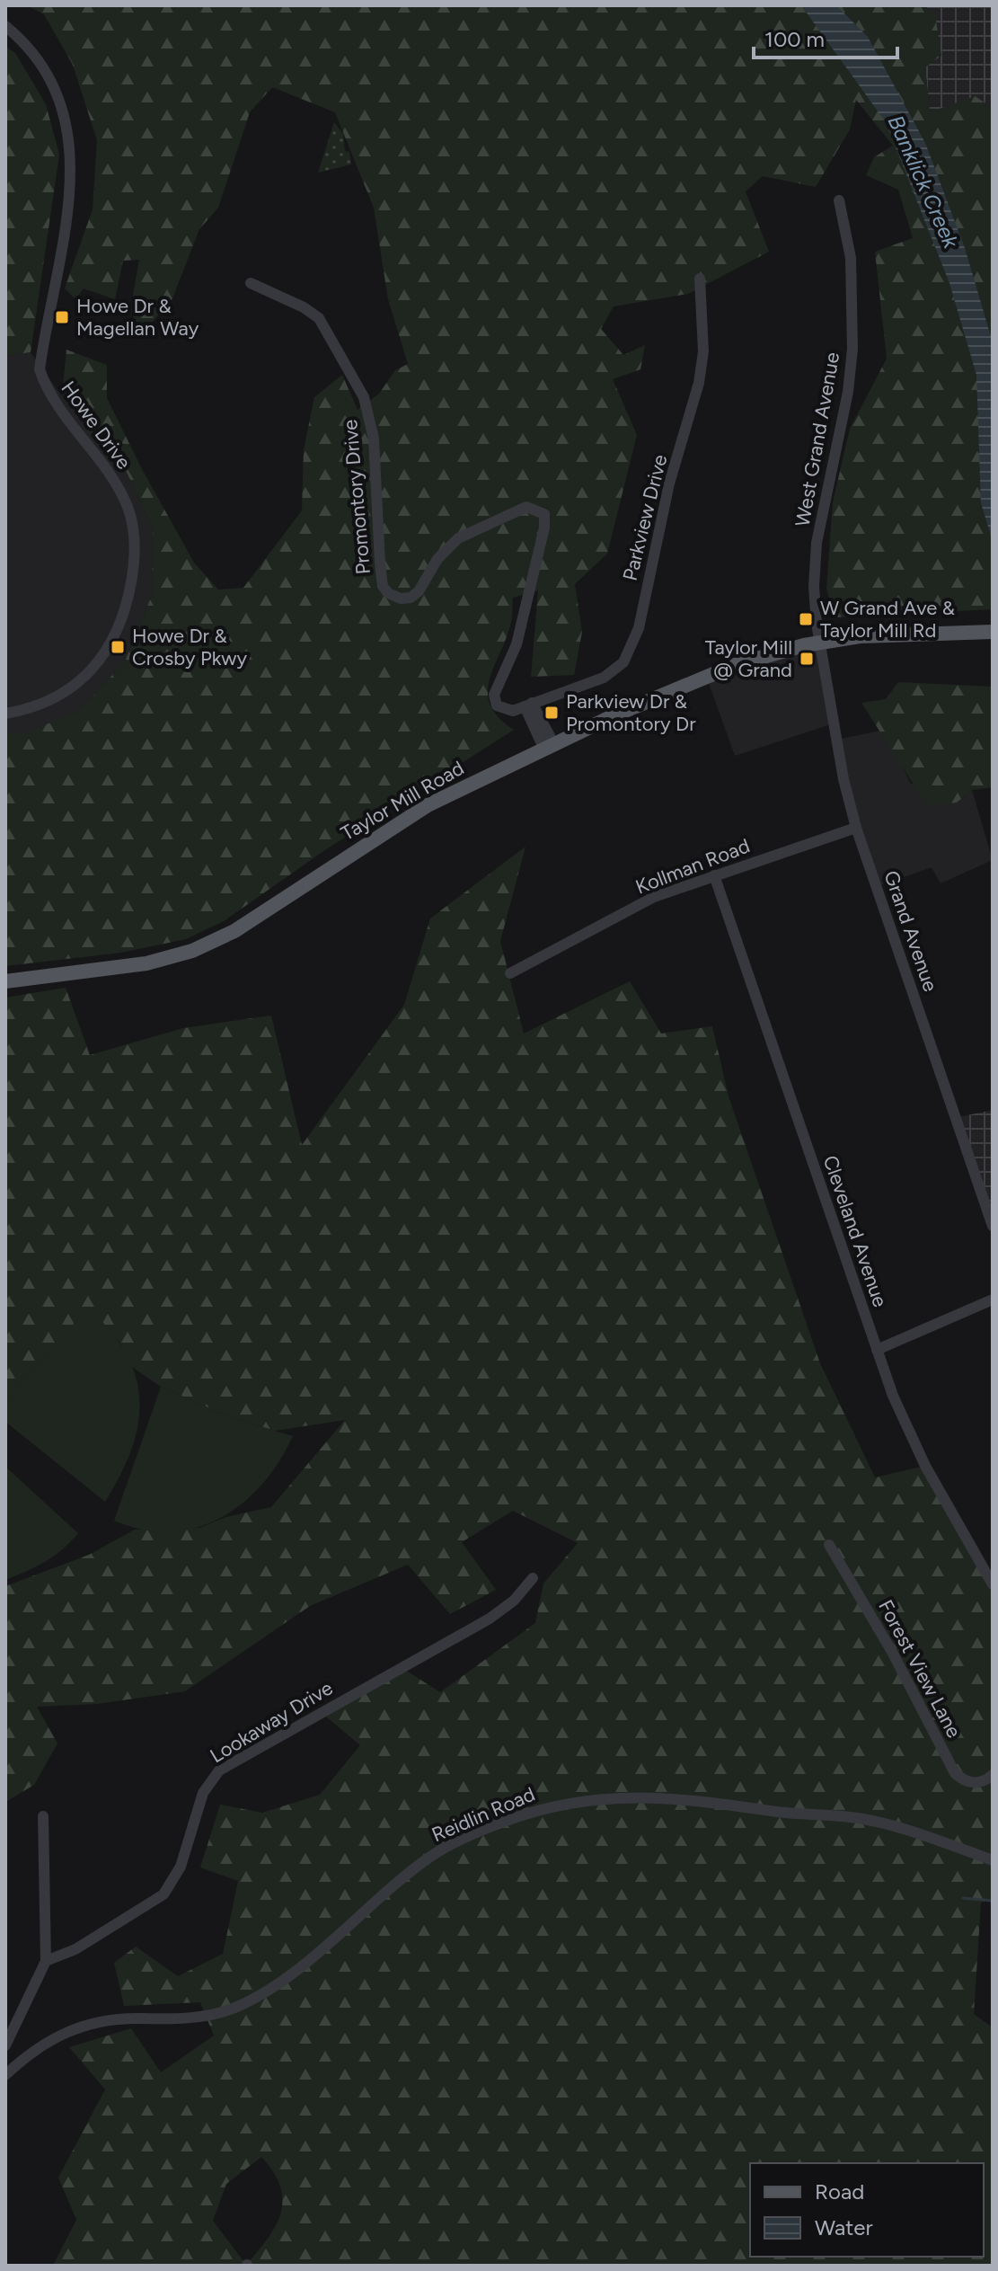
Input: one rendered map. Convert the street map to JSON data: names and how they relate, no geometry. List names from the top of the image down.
{
  "streets": {
    "main road": ["Taylor Mill Road"],
    "street": [
      "Howe Drive",
      "West Grand Avenue",
      "Promontory Drive",
      "Parkview Drive",
      "Kollman Road",
      "Grand Avenue",
      "Cleveland Avenue",
      "Forest View Lane",
      "Lookaway Drive",
      "Reidlin Road"
    ]
  },
  "crossings": [
    ["West Grand Avenue", "Taylor Mill Road"],
    ["West Grand Avenue", "Grand Avenue"],
    ["Promontory Drive", "Parkview Drive"],
    ["Taylor Mill Road", "Grand Avenue"],
    ["Kollman Road", "Grand Avenue"],
    ["Kollman Road", "Cleveland Avenue"]
  ],
  "water": ["Banklick Creek"],
  "places": {
    "transit": [
      "Howe Dr & Magellan Way",
      "W Grand Ave & Taylor Mill Rd",
      "Howe Dr & Crosby Pkwy",
      "Taylor Mill @ Grand",
      "Parkview Dr & Promontory Dr"
    ]
  },
  "legend": ["Road", "Water"],
  "scale_bar": "100 m"
}
